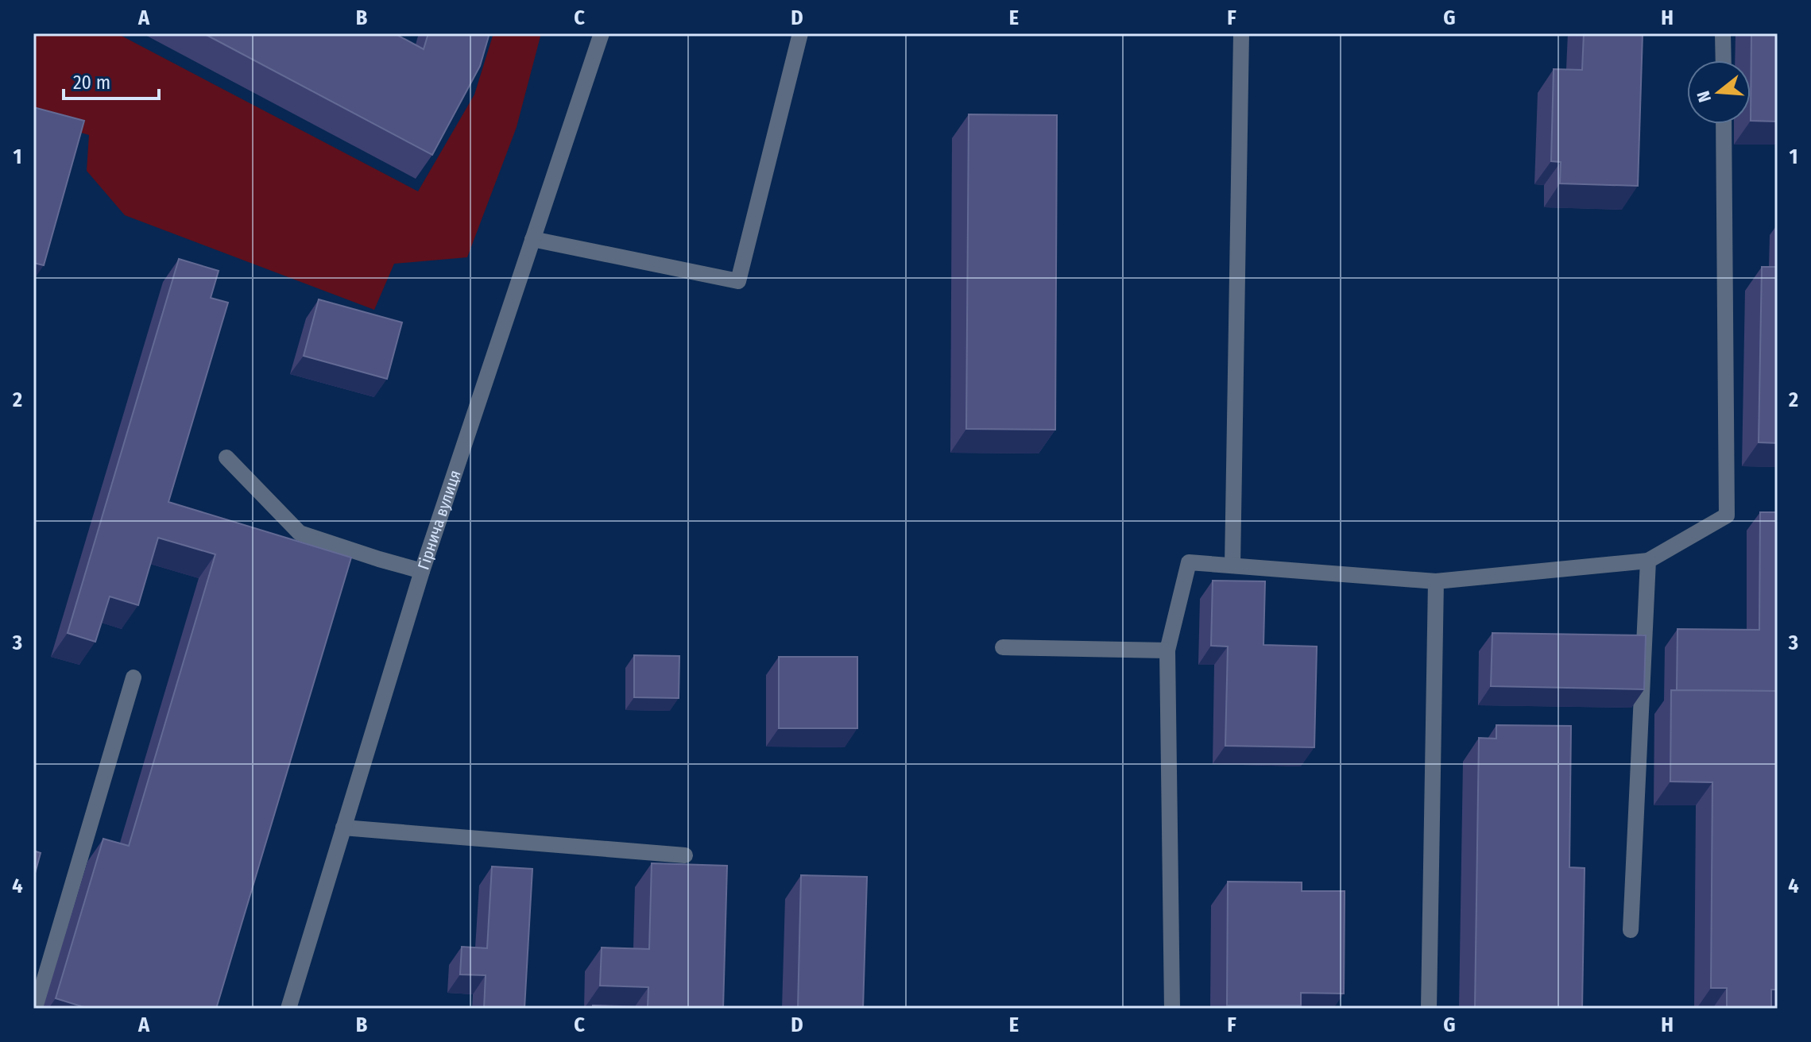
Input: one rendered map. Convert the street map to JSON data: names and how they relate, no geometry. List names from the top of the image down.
{
  "streets": {
    "street": ["Гірнича вулиця"]
  },
  "scale_bar": "20 m",
  "north": "left",
  "grid": {
    "columns": [
      "A",
      "B",
      "C",
      "D",
      "E",
      "F",
      "G",
      "H"
    ],
    "rows": [
      "1",
      "2",
      "3",
      "4"
    ]
  }
}
